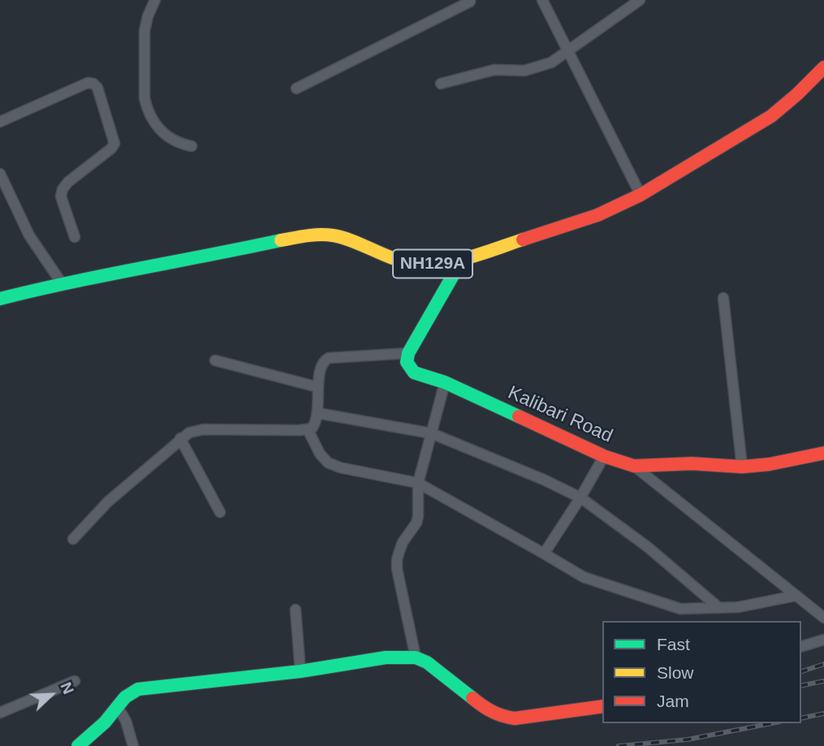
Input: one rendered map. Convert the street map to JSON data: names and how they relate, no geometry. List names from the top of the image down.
{
  "streets": {
    "main road": ["NH129A", "Kalibari Road"]
  },
  "legend": ["Fast", "Slow", "Jam"],
  "north": "top right"
}
